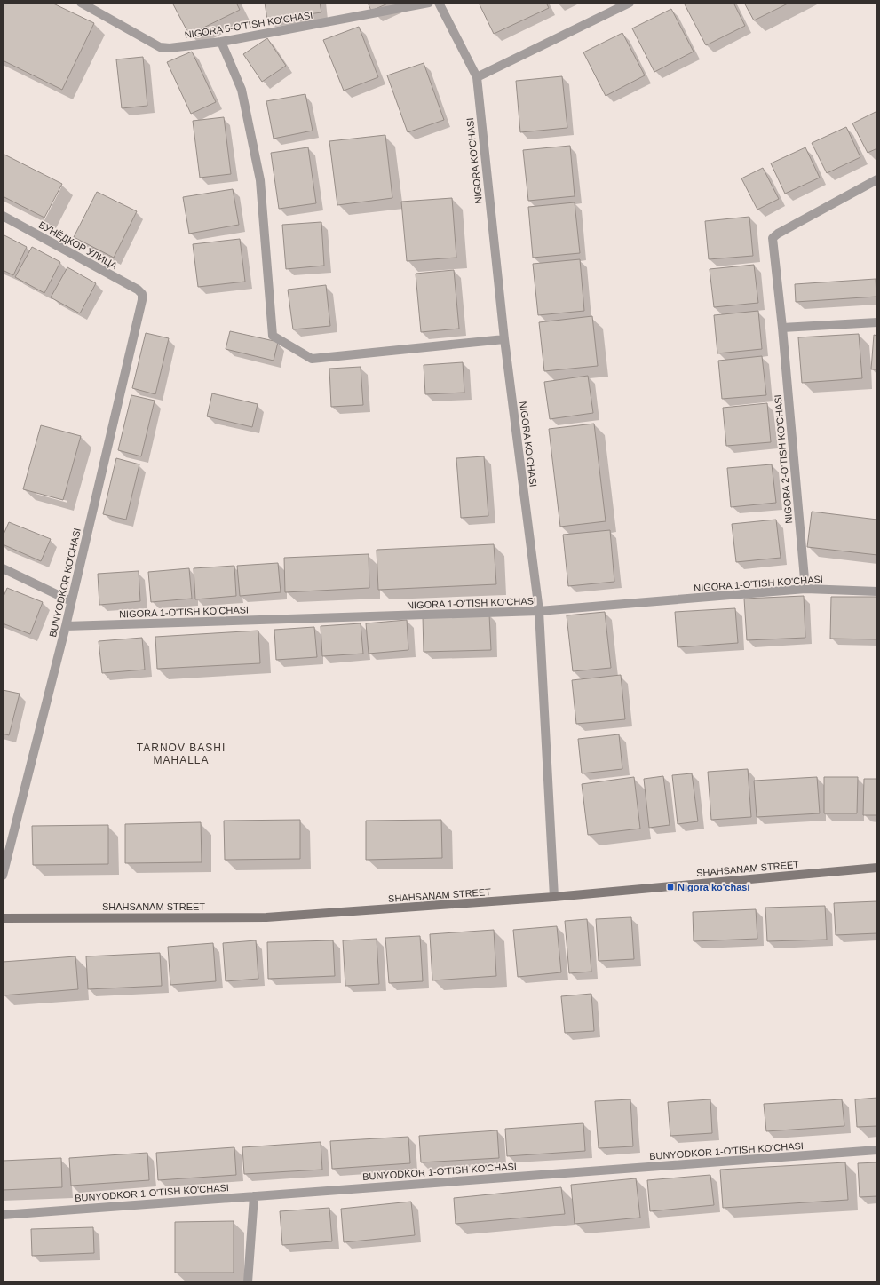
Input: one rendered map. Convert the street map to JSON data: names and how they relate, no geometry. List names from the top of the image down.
{
  "streets": {
    "street": [
      "NIGORA 5-O'TISH KO'CHASI",
      "NIGORA KO'CHASI",
      "БУНЁДКОР УЛИЦА",
      "NIGORA 2-O'TISH KO'CHASI",
      "BUNYODKOR KO'CHASI",
      "NIGORA 1-O'TISH KO'CHASI",
      "SHAHSANAM STREET",
      "BUNYODKOR 1-O'TISH KO'CHASI"
    ]
  },
  "crossings": [
    ["NIGORA KO'CHASI", "NIGORA 1-O'TISH KO'CHASI"],
    ["NIGORA KO'CHASI", "SHAHSANAM STREET"],
    ["БУНЁДКОР УЛИЦА", "BUNYODKOR KO'CHASI"],
    ["NIGORA 2-O'TISH KO'CHASI", "NIGORA 1-O'TISH KO'CHASI"],
    ["BUNYODKOR KO'CHASI", "NIGORA 1-O'TISH KO'CHASI"]
  ],
  "districts": ["TARNOV BASHI MAHALLA"],
  "places": {
    "transit": ["Nigora ko'chasi"]
  }
}
